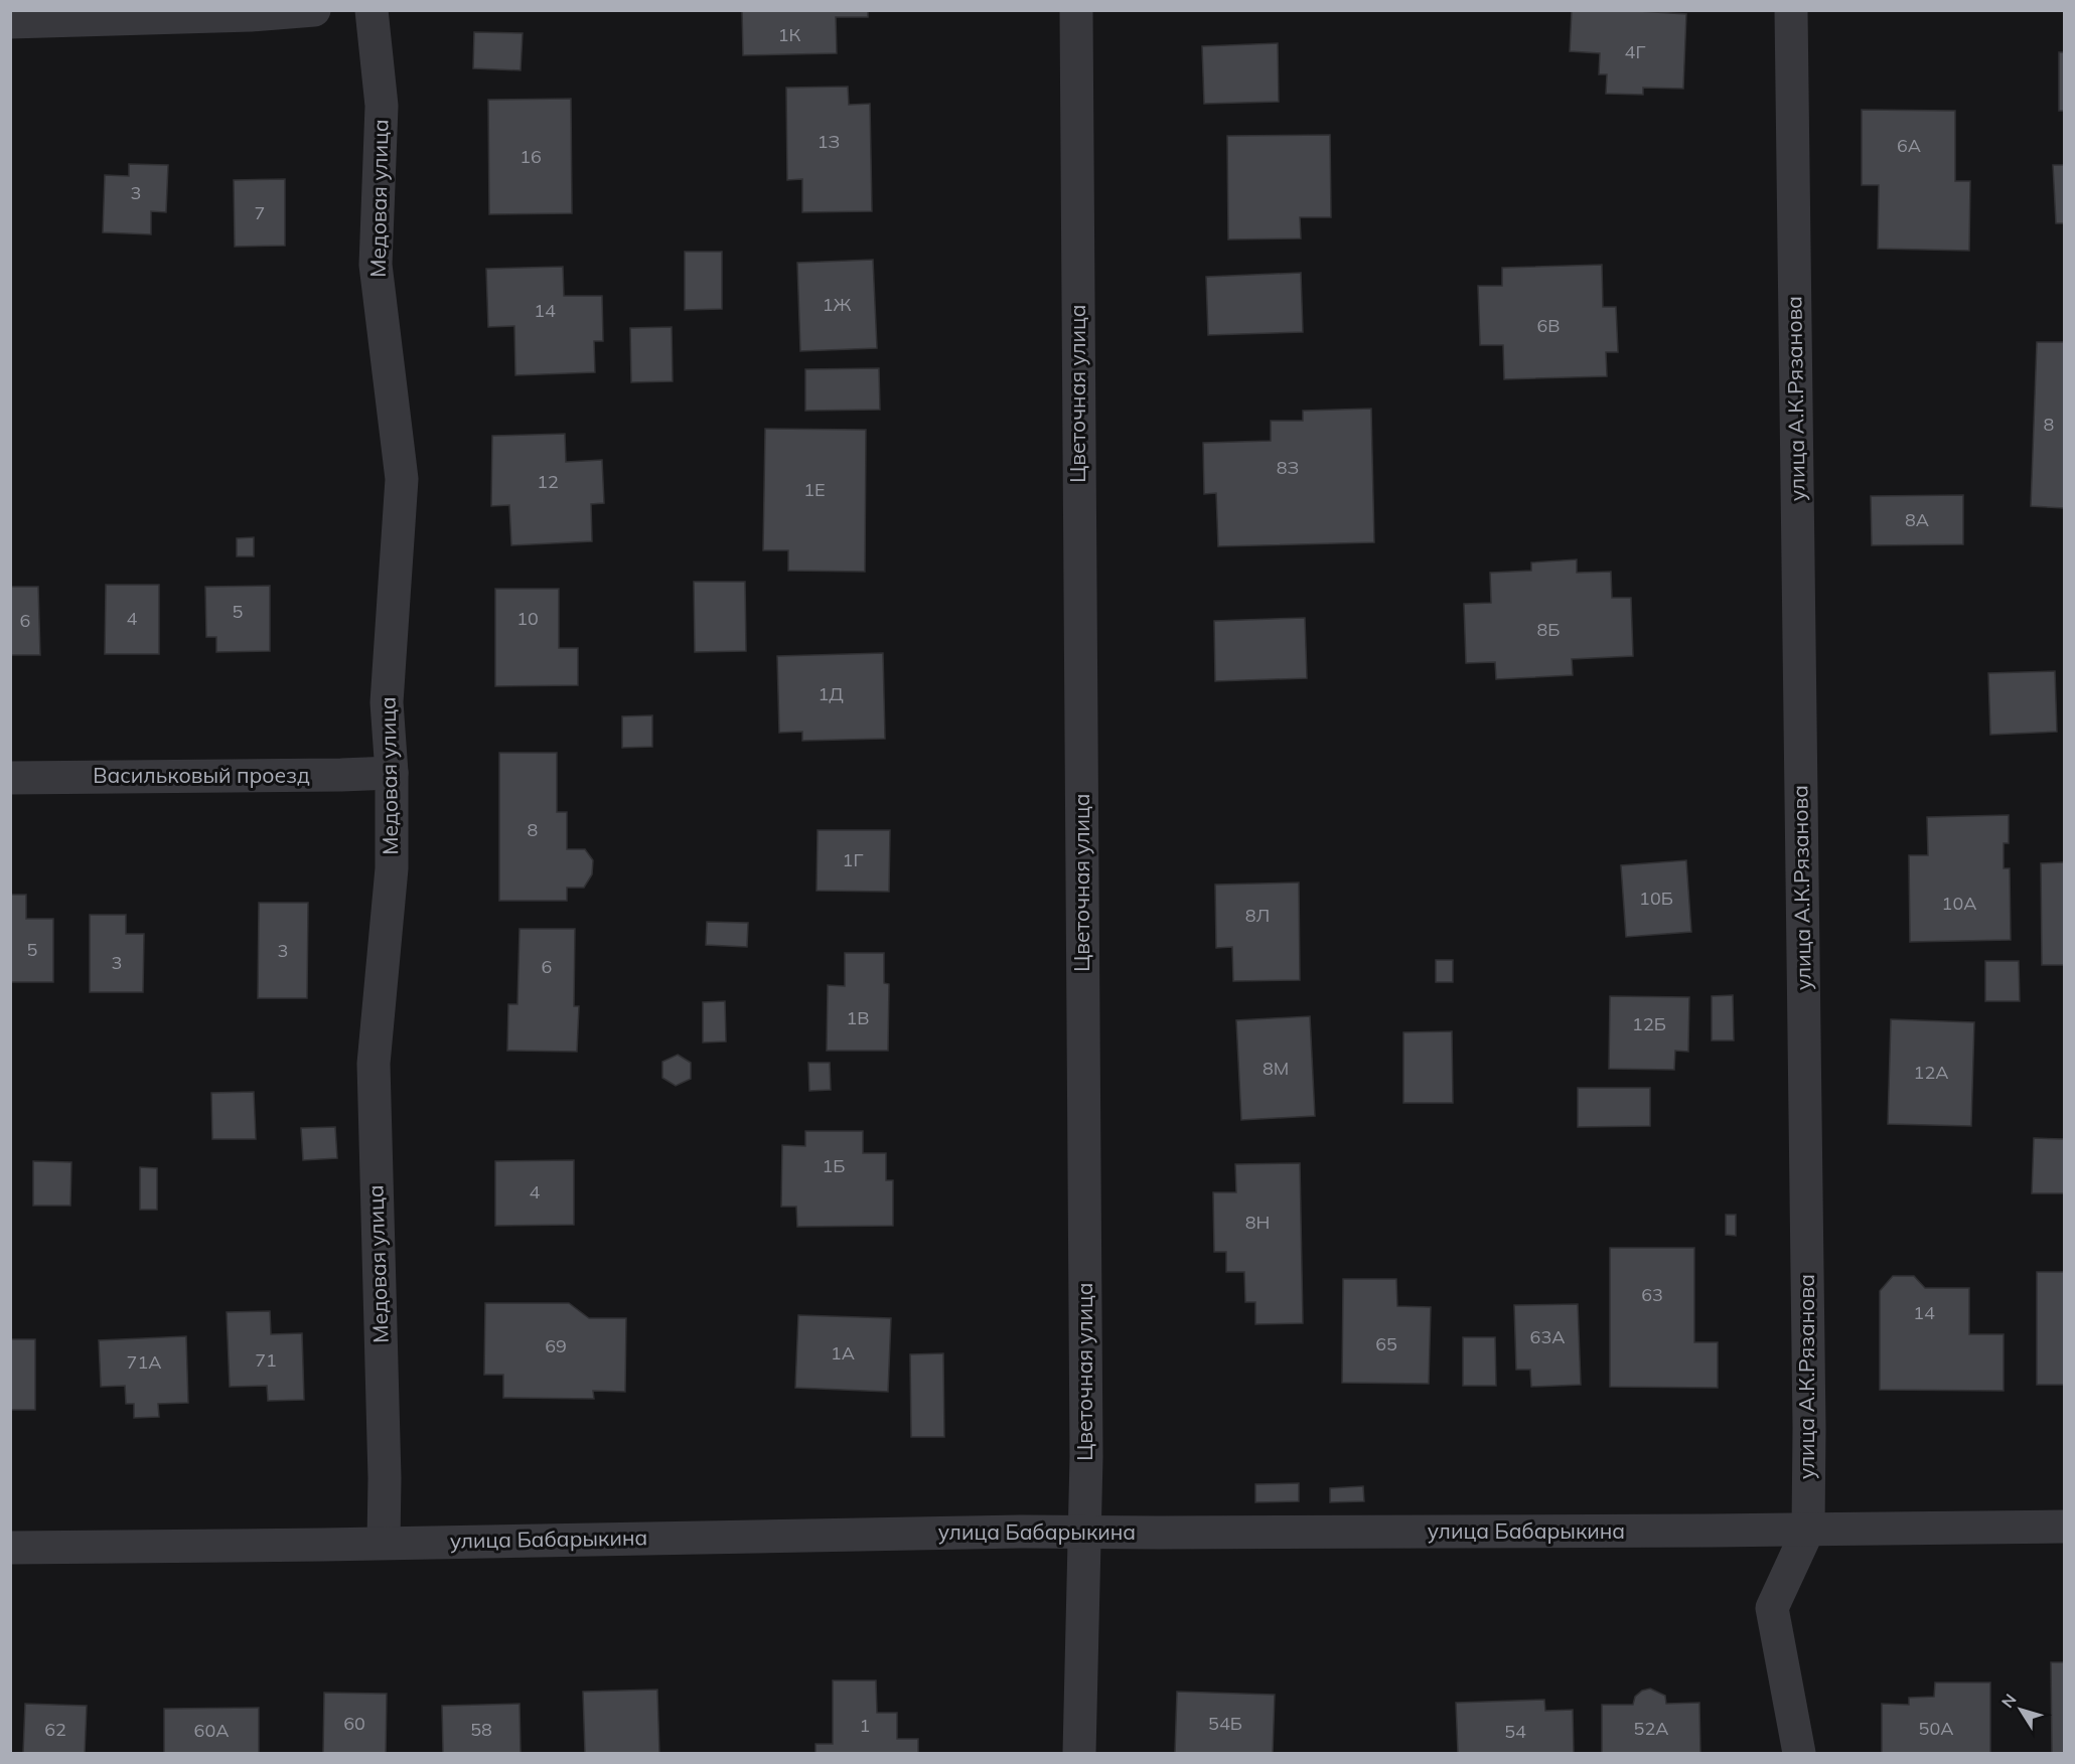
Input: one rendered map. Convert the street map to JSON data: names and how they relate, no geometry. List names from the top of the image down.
{
  "streets": {
    "street": [
      "Медовая улица",
      "Цветочная улица",
      "улица А.К.Рязанова",
      "Васильковый проезд",
      "улица Бабарыкина"
    ]
  },
  "crossings": [
    ["Медовая улица", "Васильковый проезд"],
    ["Медовая улица", "улица Бабарыкина"],
    ["Цветочная улица", "улица Бабарыкина"],
    ["улица А.К.Рязанова", "улица Бабарыкина"]
  ],
  "house_numbers": [
    "1К",
    "4Г",
    "1З",
    "6А",
    "16",
    "3",
    "7",
    "1Ж",
    "14",
    "6В",
    "8",
    "8З",
    "12",
    "1Е",
    "8А",
    "5",
    "4",
    "10",
    "6",
    "8Б",
    "1Д",
    "8",
    "1Г",
    "10Б",
    "10А",
    "8Л",
    "5",
    "3",
    "3",
    "6",
    "1В",
    "12Б",
    "8М",
    "12А",
    "1Б",
    "4",
    "8Н",
    "63",
    "14",
    "63А",
    "65",
    "69",
    "1А",
    "71",
    "71А",
    "60",
    "54Б",
    "1",
    "52А",
    "50А",
    "62",
    "58",
    "60А",
    "54"
  ],
  "north": "top left"
}
